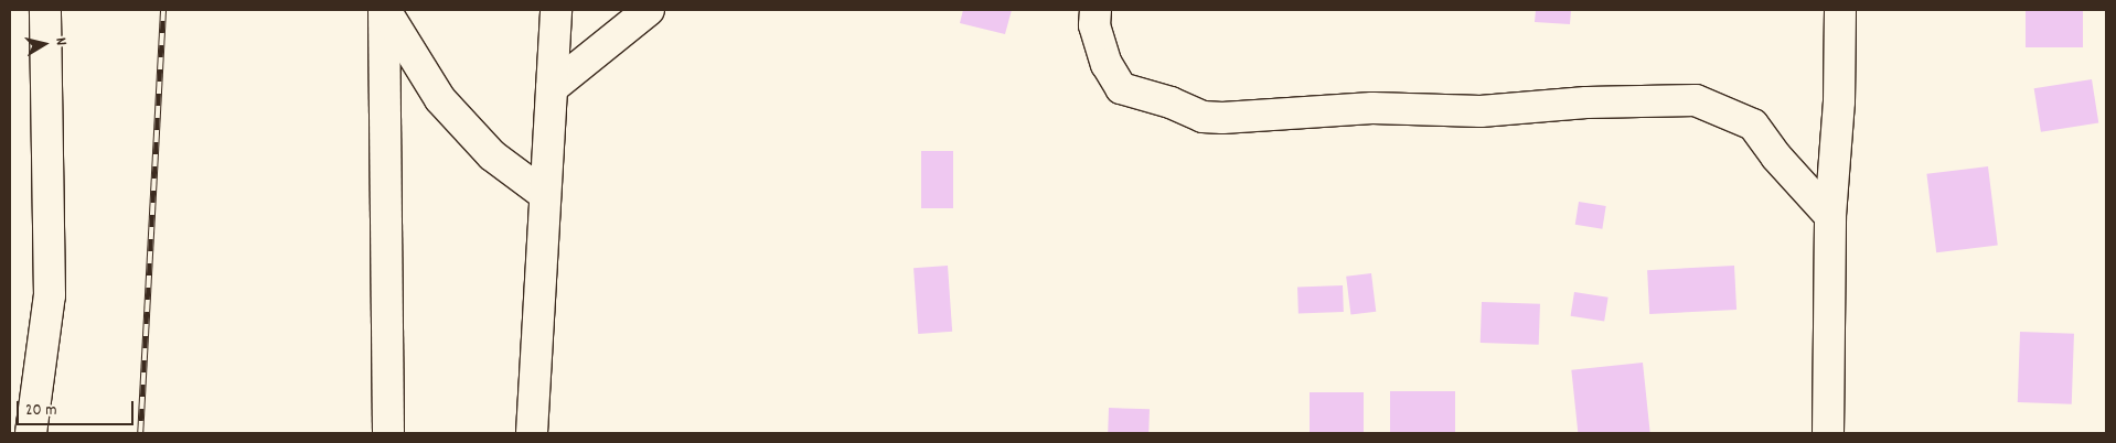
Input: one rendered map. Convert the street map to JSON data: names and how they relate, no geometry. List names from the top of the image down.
{
  "scale_bar": "20 m",
  "north": "right"
}
